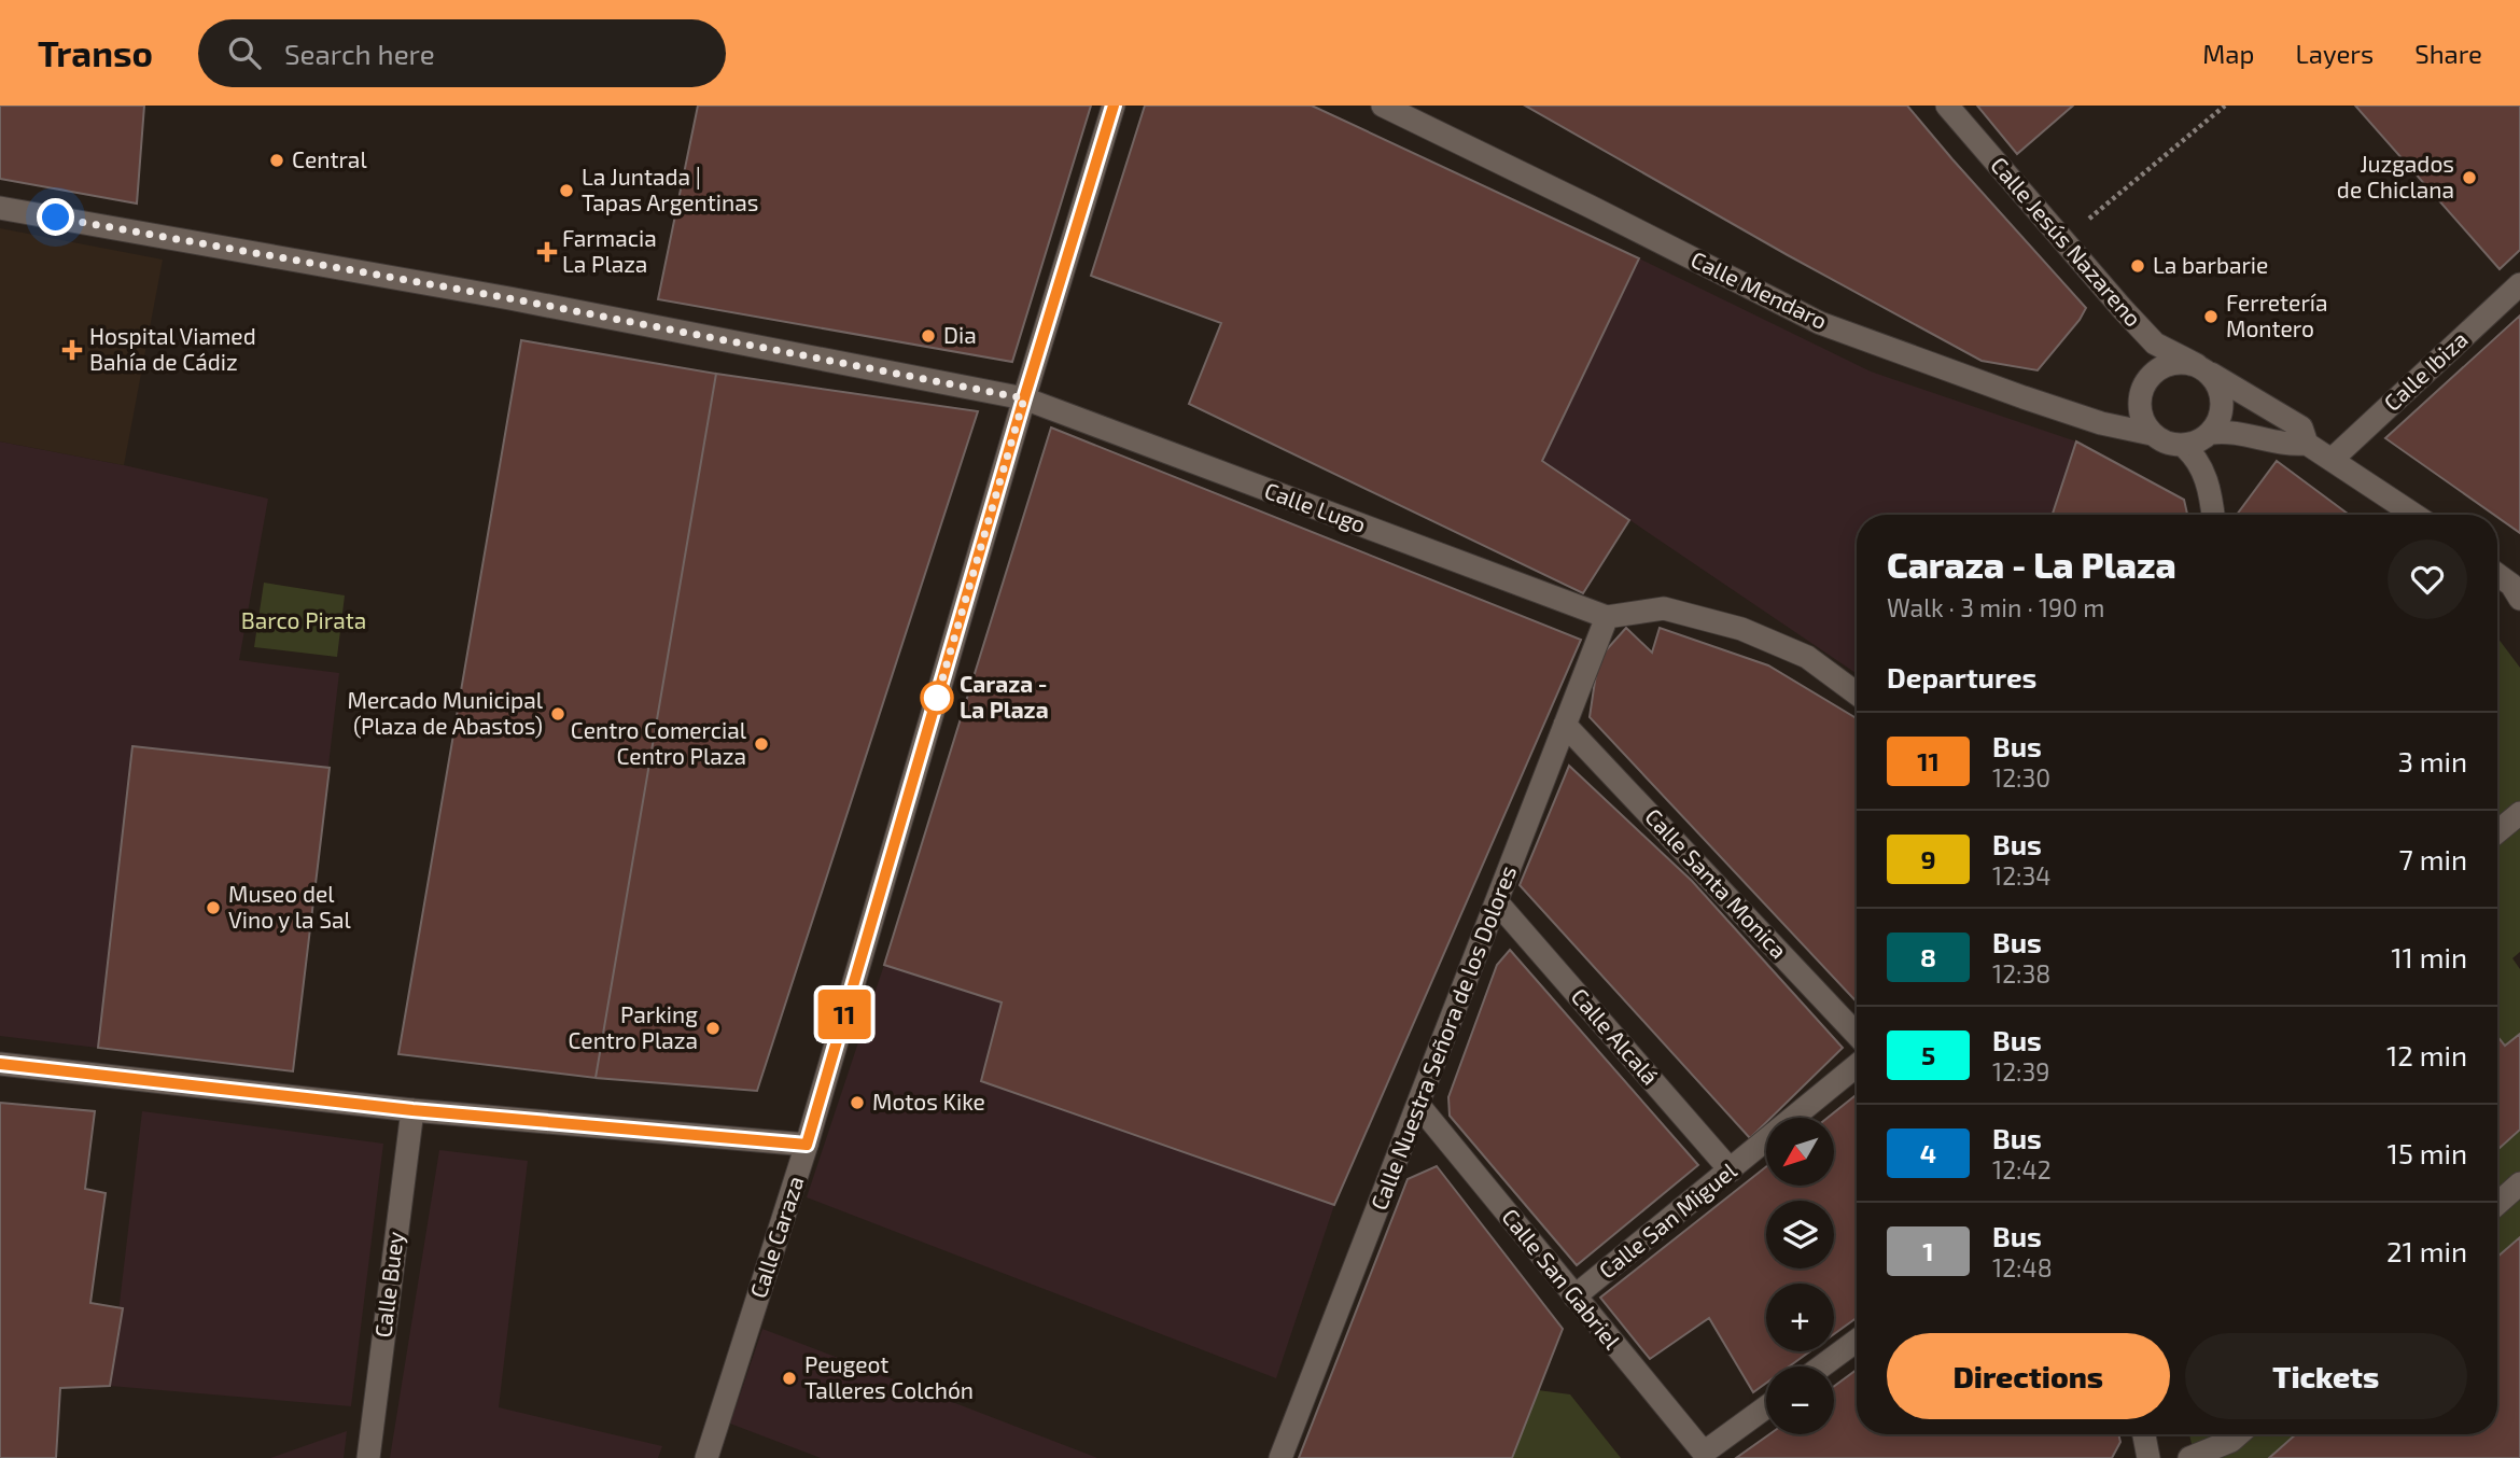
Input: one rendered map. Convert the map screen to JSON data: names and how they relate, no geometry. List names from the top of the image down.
{
  "streets": {
    "street": [
      "Calle Jesús Nazareno",
      "Calle Mendaro",
      "Calle Ibiza",
      "Calle Lugo",
      "Calle Santa Monica",
      "Calle Alcalá",
      "Calle Nuestra Señora de los Dolores",
      "Calle San Miguel",
      "Calle Caraza",
      "Calle San Gabriel",
      "Calle Buey"
    ]
  },
  "crossings": [
    ["Calle Jesús Nazareno", "Calle Mendaro"],
    ["Calle Lugo", "Calle Nuestra Señora de los Dolores"],
    ["Calle Lugo", "Calle Caraza"],
    ["Calle Santa Monica", "Calle Nuestra Señora de los Dolores"],
    ["Calle Alcalá", "Calle Nuestra Señora de los Dolores"],
    ["Calle Alcalá", "Calle San Miguel"],
    ["Calle Nuestra Señora de los Dolores", "Calle San Gabriel"],
    ["Calle San Miguel", "Calle San Gabriel"]
  ],
  "parks": ["Barco Pirata"],
  "places": {
    "other": [
      "Central",
      "Juzgados de Chiclana",
      "La Juntada | Tapas Argentinas",
      "La barbarie",
      "Ferretería Montero",
      "Dia",
      "Caraza - La Plaza",
      "Mercado Municipal (Plaza de Abastos)",
      "Centro Comercial Centro Plaza",
      "Museo del Vino y la Sal",
      "Parking Centro Plaza",
      "Motos Kike",
      "Peugeot Talleres Colchón"
    ],
    "health": ["Farmacia La Plaza", "Hospital Viamed Bahía de Cádiz"]
  },
  "lines": ["bus line 11"],
  "north": "bottom left",
  "page": {
    "header": "Transo",
    "search": "Search here",
    "nav": ["Map", "Layers", "Share"],
    "on_map": "11",
    "heading": [
      ["Caraza - La Plaza", "Walk · 3 min · 190 m"],
      "Departures"
    ],
    "list": [
      {
        "mark": "11",
        "name": "Bus",
        "note": "12:30",
        "value": "3 min"
      },
      {
        "mark": "9",
        "name": "Bus",
        "note": "12:34",
        "value": "7 min"
      },
      {
        "mark": "8",
        "name": "Bus",
        "note": "12:38",
        "value": "11 min"
      },
      {
        "mark": "5",
        "name": "Bus",
        "note": "12:39",
        "value": "12 min"
      },
      {
        "mark": "4",
        "name": "Bus",
        "note": "12:42",
        "value": "15 min"
      },
      {
        "mark": "1",
        "name": "Bus",
        "note": "12:48",
        "value": "21 min"
      }
    ],
    "map_buttons": ["+", "−"],
    "buttons": ["Directions", "Tickets"]
  }
}
